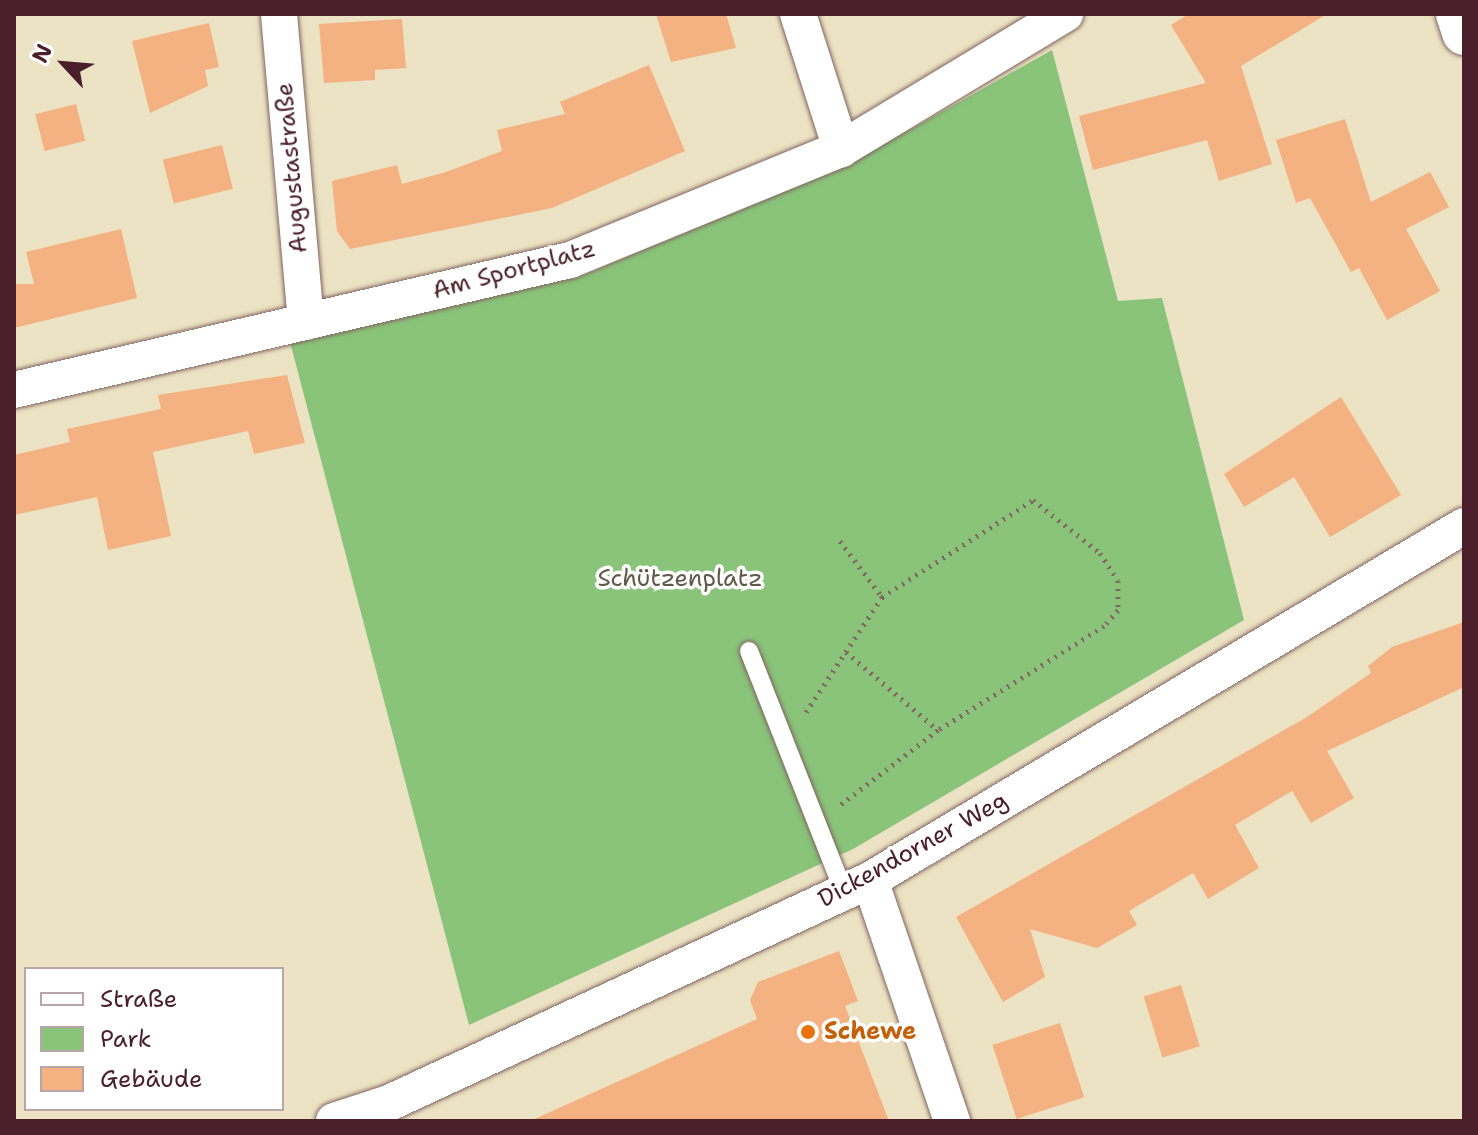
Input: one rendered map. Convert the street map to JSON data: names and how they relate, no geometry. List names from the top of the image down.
{
  "streets": {
    "street": ["Augustastraße", "Am Sportplatz", "Dickendorner Weg"]
  },
  "crossings": [
    ["Augustastraße", "Am Sportplatz"]
  ],
  "parks": ["Schützenplatz"],
  "places": ["Schewe"],
  "legend": ["Straße", "Park", "Gebäude"],
  "north": "top left"
}
